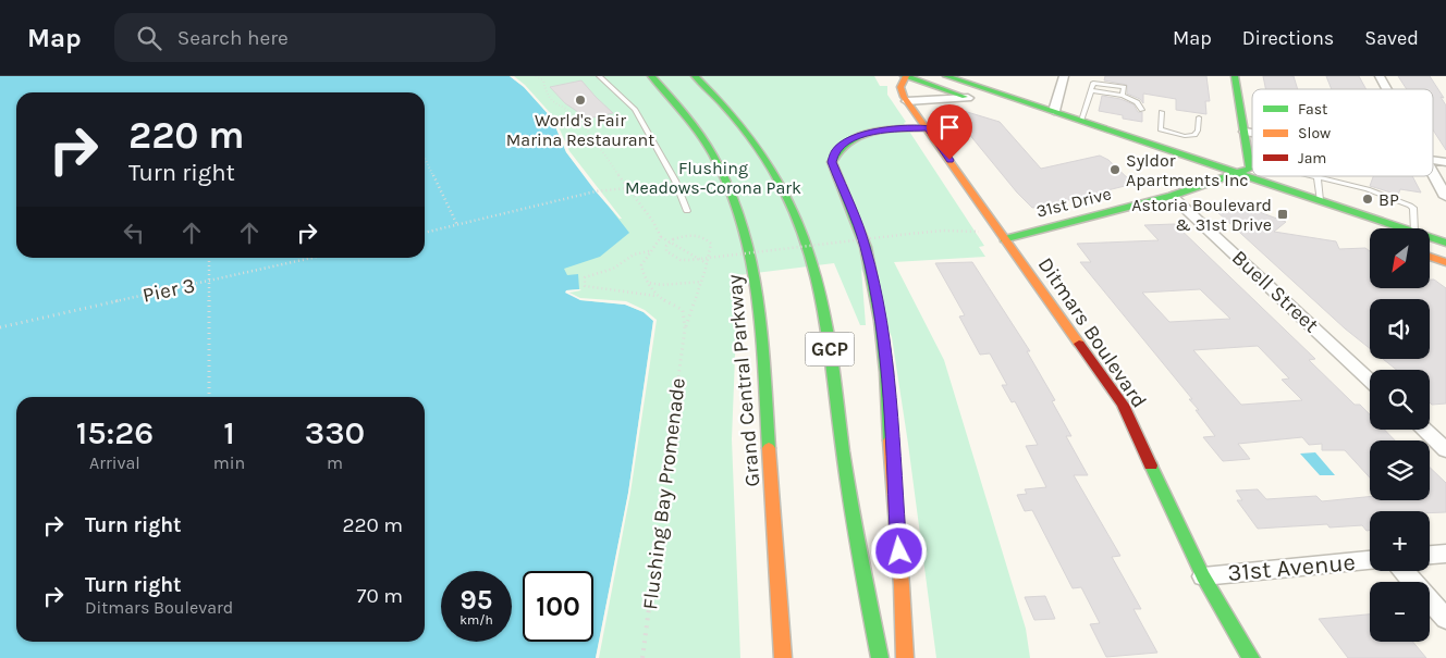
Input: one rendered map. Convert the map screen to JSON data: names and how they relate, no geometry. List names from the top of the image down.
{
  "streets": {
    "main road": [
      "31st Drive",
      "Ditmars Boulevard",
      "GCP",
      "Grand Central Parkway"
    ],
    "street": ["Buell Street", "31st Avenue"],
    "path": ["Pier 3", "Flushing Bay Promenade"]
  },
  "crossings": [
    ["31st Drive", "Buell Street"],
    ["31st Drive", "Ditmars Boulevard"],
    ["Ditmars Boulevard", "31st Avenue"]
  ],
  "parks": ["Flushing Meadows-Corona Park"],
  "places": {
    "other": ["World's Fair Marina Restaurant", "Syldor Apartments Inc", "BP"],
    "transit": ["Astoria Boulevard & 31st Drive"]
  },
  "legend": ["Fast", "Slow", "Jam"],
  "north": "bottom left",
  "page": {
    "header": "Map",
    "search": "Search here",
    "nav": ["Map", "Directions", "Saved"],
    "turn": ["220 m", "Turn right"],
    "map_buttons": ["+", "−"],
    "eta": [
      "15:26",
      "Arrival",
      "1",
      "min",
      "330",
      "m"
    ],
    "list": [
      {
        "name": "Turn right",
        "value": "220 m"
      },
      {
        "name": "Turn right",
        "note": "Ditmars Boulevard",
        "value": "70 m"
      }
    ],
    "speed": "95 km/h",
    "limit": "100"
  }
}
